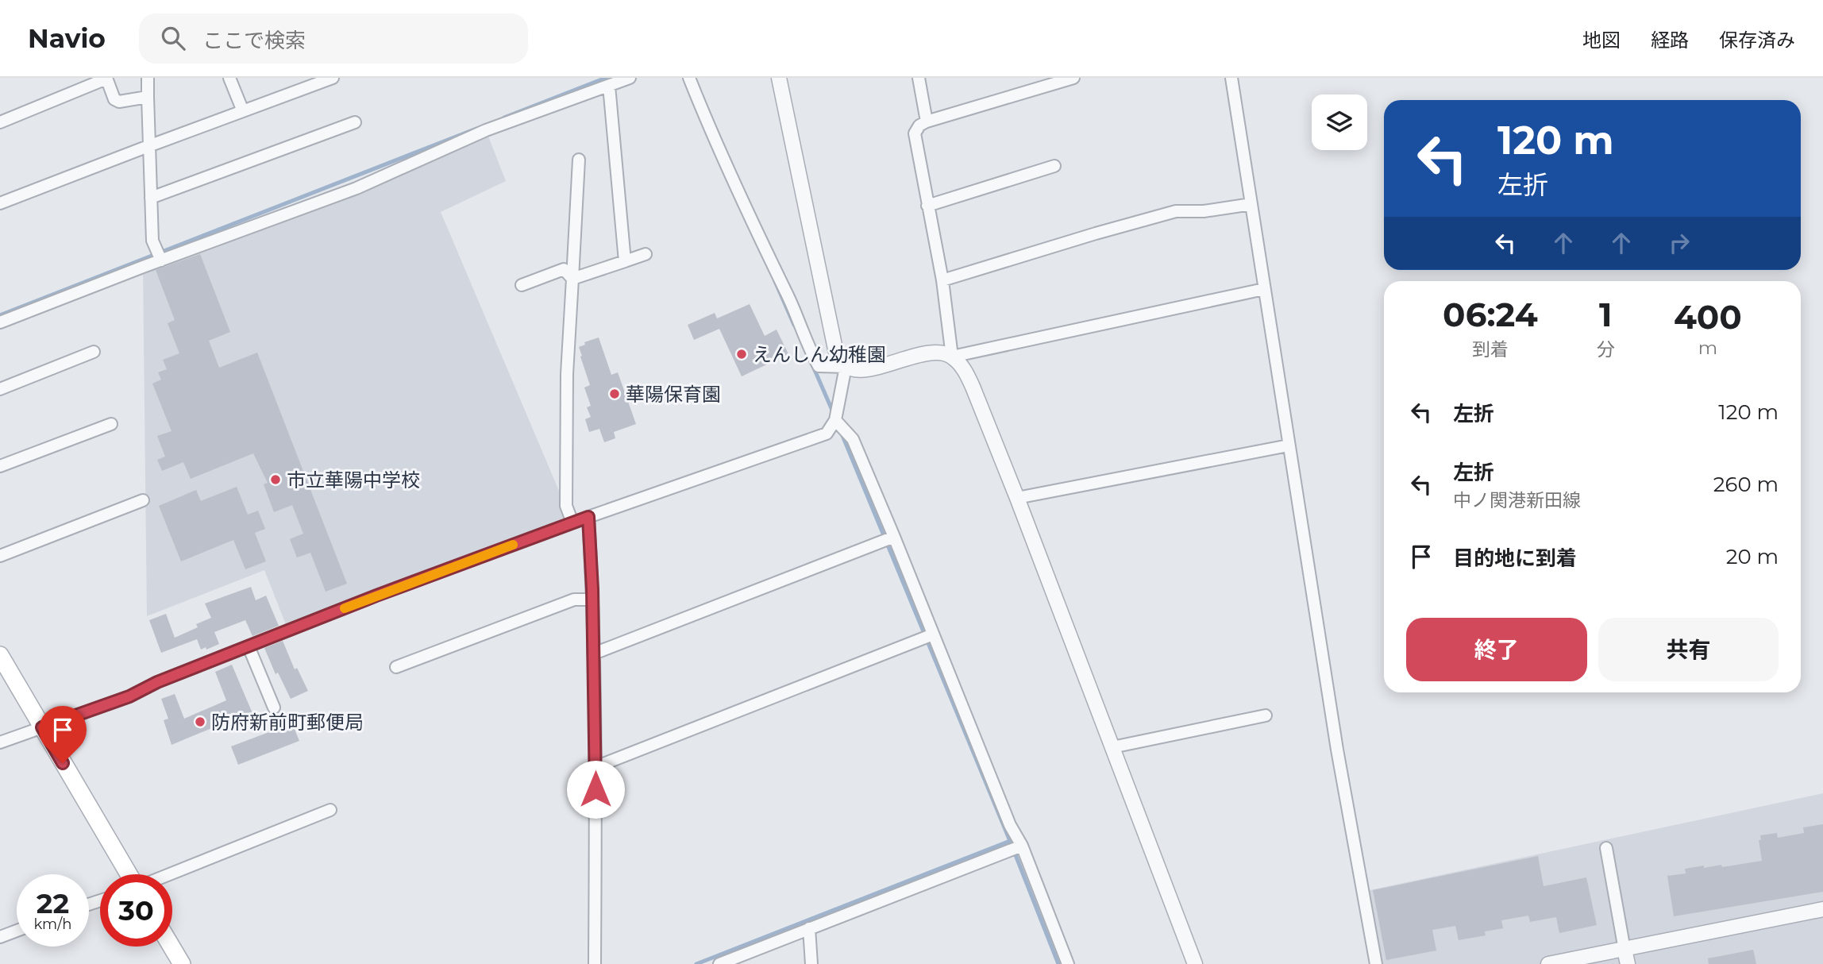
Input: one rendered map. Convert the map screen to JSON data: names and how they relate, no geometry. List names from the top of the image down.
{
  "places": [
    "えんしん幼稚園",
    "華陽保育園",
    "市立華陽中学校",
    "防府新前町郵便局"
  ],
  "page": {
    "header": "Navio",
    "search": "ここで検索",
    "nav": ["地図", "経路", "保存済み"],
    "turn": ["120 m", "左折"],
    "eta": [
      "06:24",
      "到着",
      "1",
      "分",
      "400",
      "m"
    ],
    "list": [
      {
        "name": "左折",
        "value": "120 m"
      },
      {
        "name": "左折",
        "note": "中ノ関港新田線",
        "value": "260 m"
      },
      {
        "name": "目的地に到着",
        "value": "20 m"
      }
    ],
    "buttons": ["終了", "共有"],
    "speed": "22 km/h",
    "limit": "30"
  }
}
